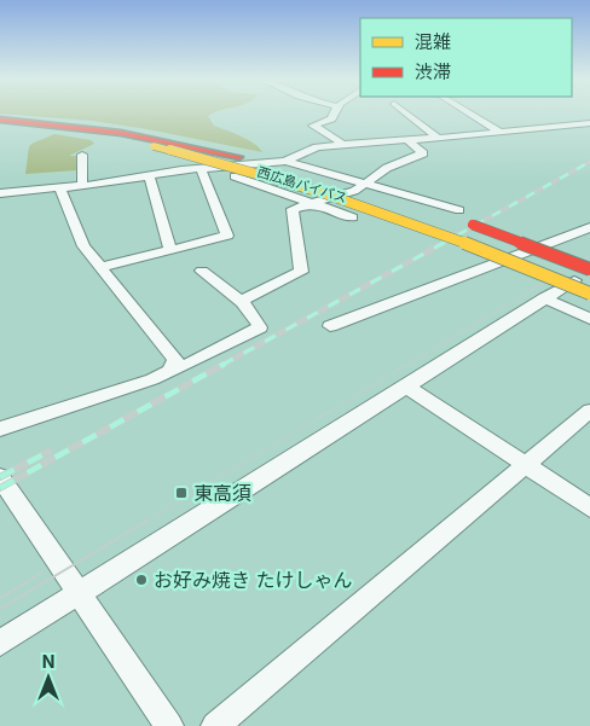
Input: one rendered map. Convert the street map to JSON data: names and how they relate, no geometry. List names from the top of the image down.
{
  "streets": {
    "highway": ["西広島バイパス"]
  },
  "places": {
    "transit": ["東高須"],
    "other": ["お好み焼き たけしゃん"]
  },
  "legend": ["混雑", "渋滞"],
  "north": "top"
}
